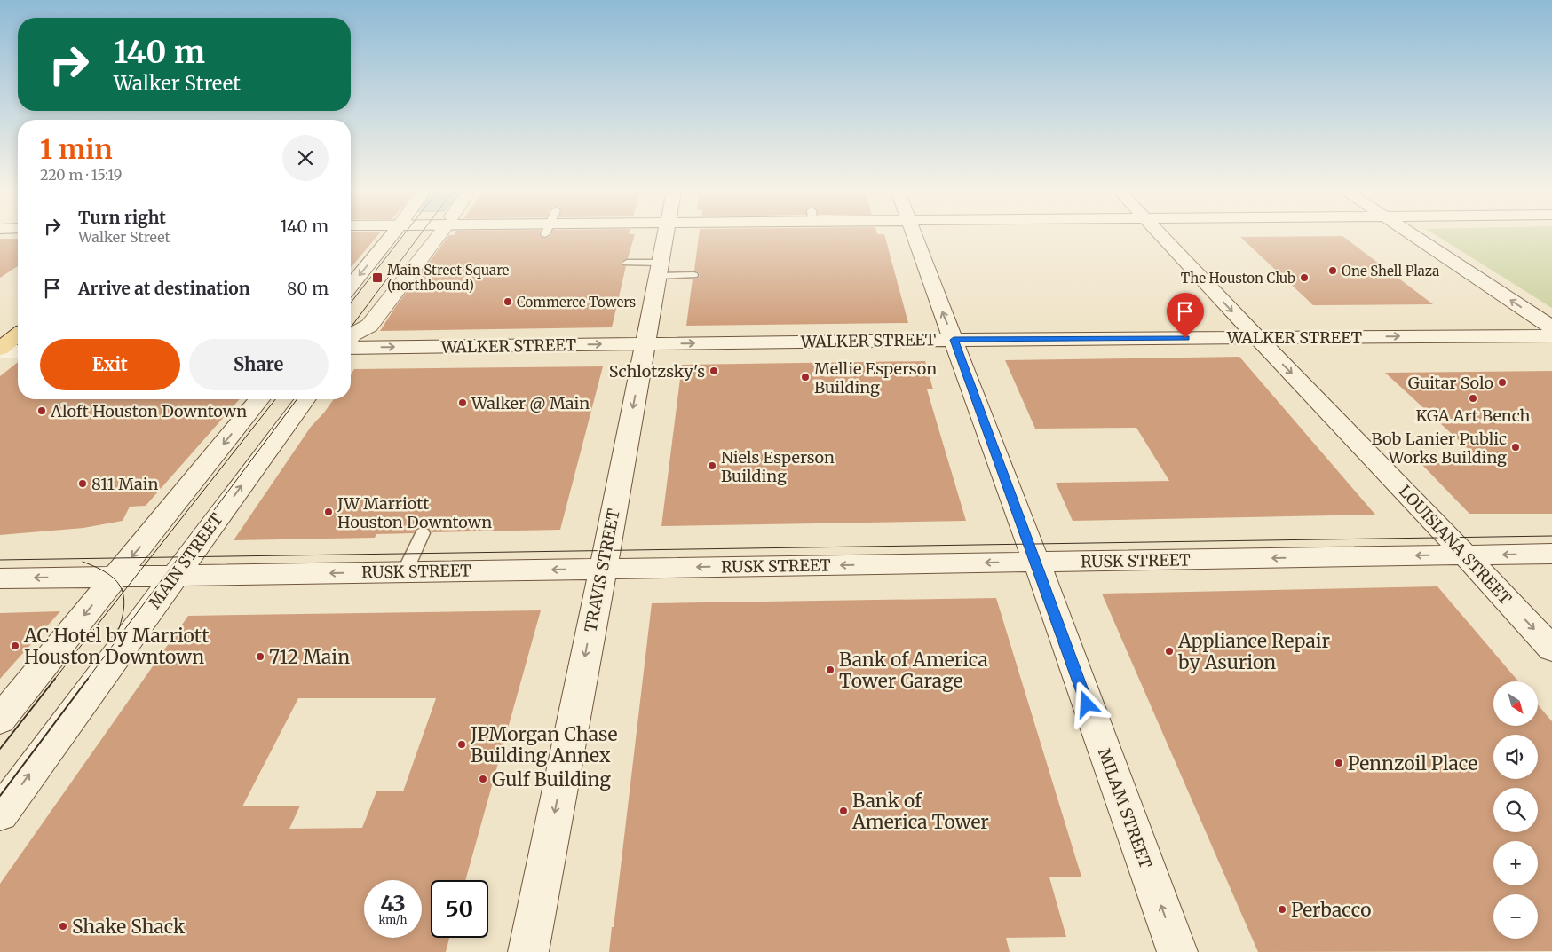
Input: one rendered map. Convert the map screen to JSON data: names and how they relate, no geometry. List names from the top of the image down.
{
  "streets": {
    "main road": [
      "WALKER STREET",
      "LOUISIANA STREET",
      "MAIN STREET",
      "RUSK STREET",
      "TRAVIS STREET",
      "MILAM STREET"
    ]
  },
  "crossings": [
    ["WALKER STREET", "LOUISIANA STREET"],
    ["WALKER STREET", "TRAVIS STREET"],
    ["WALKER STREET", "MILAM STREET"],
    ["LOUISIANA STREET", "RUSK STREET"],
    ["MAIN STREET", "RUSK STREET"],
    ["RUSK STREET", "TRAVIS STREET"],
    ["RUSK STREET", "MILAM STREET"]
  ],
  "one_way": [
    "WALKER STREET",
    "LOUISIANA STREET",
    "RUSK STREET",
    "TRAVIS STREET",
    "MILAM STREET"
  ],
  "places": {
    "other": [
      "One Shell Plaza",
      "The Houston Club",
      "Commerce Towers",
      "Schlotzsky's",
      "Mellie Esperson Building",
      "Guitar Solo",
      "KGA Art Bench",
      "Walker @ Main",
      "Aloft Houston Downtown",
      "Bob Lanier Public Works Building",
      "Niels Esperson Building",
      "811 Main",
      "JW Marriott Houston Downtown",
      "AC Hotel by Marriott Houston Downtown",
      "Appliance Repair by Asurion",
      "712 Main",
      "Bank of America Tower Garage",
      "JPMorgan Chase Building Annex",
      "Pennzoil Place",
      "Gulf Building",
      "Bank of America Tower",
      "Perbacco",
      "Shake Shack"
    ],
    "transit": ["Main Street Square (northbound)"]
  },
  "north": "bottom right",
  "page": {
    "turn": ["140 m", "Walker Street"],
    "heading": ["1 min", "220 m · 15:19"],
    "list": [
      {
        "name": "Turn right",
        "note": "Walker Street",
        "value": "140 m"
      },
      {
        "name": "Arrive at destination",
        "value": "80 m"
      }
    ],
    "buttons": ["Exit", "Share"],
    "map_buttons": ["+", "−"],
    "speed": "43 km/h",
    "limit": "50"
  }
}
